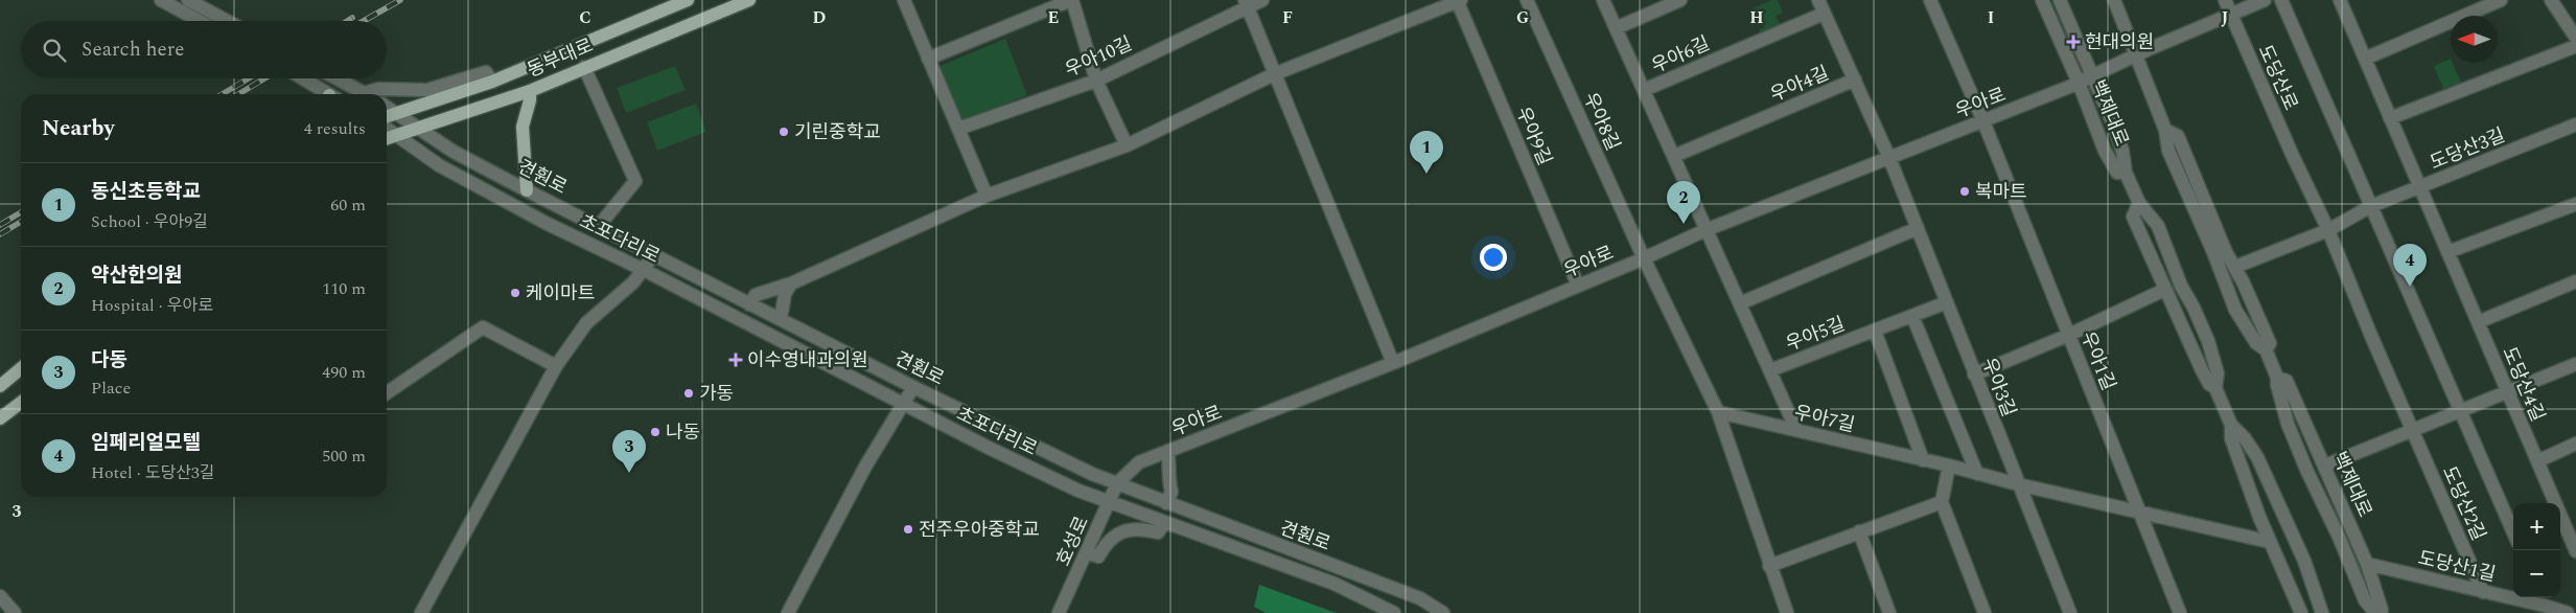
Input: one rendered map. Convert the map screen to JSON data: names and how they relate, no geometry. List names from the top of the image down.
{
  "streets": {
    "main road": ["동부대로"],
    "street": [
      "우아6길",
      "우아10길",
      "도당산로",
      "우아4길",
      "우아로",
      "백제대로",
      "우아8길",
      "우아9길",
      "도당산3길",
      "견훤로",
      "초포다리로",
      "우아5길",
      "우아1길",
      "도당산4길",
      "우아3길",
      "우아7길",
      "도당산2길",
      "호성로",
      "도당산1길"
    ]
  },
  "crossings": [
    ["우아6길", "우아4길"],
    ["우아6길", "우아로"],
    ["우아6길", "우아5길"],
    ["동부대로", "견훤로"],
    ["동부대로", "초포다리로"],
    ["도당산로", "도당산3길"],
    ["도당산로", "도당산2길"],
    ["우아4길", "우아로"],
    ["우아4길", "우아3길"],
    ["우아로", "백제대로"],
    ["우아로", "우아8길"],
    ["우아로", "우아9길"],
    ["우아로", "견훤로"],
    ["우아로", "우아5길"],
    ["우아로", "우아1길"],
    ["우아로", "우아3길"],
    ["우아로", "호성로"],
    ["백제대로", "도당산3길"],
    ["백제대로", "도당산1길"],
    ["도당산3길", "도당산4길"],
    ["도당산3길", "도당산2길"],
    ["견훤로", "호성로"],
    ["초포다리로", "호성로"],
    ["우아5길", "우아7길"],
    ["도당산2길", "도당산1길"]
  ],
  "places": {
    "health": ["현대의원", "이수영내과의원"],
    "other": [
      "기린중학교",
      "복마트",
      "케이마트",
      "가동",
      "나동",
      "전주우아중학교"
    ]
  },
  "north": "left",
  "page": {
    "search": "Search here",
    "heading": ["Nearby", "4 results"],
    "pins": [
      "1",
      "2",
      "4",
      "3"
    ],
    "list": [
      {
        "mark": "1",
        "name": "동신초등학교",
        "note": "School · 우아9길",
        "value": "60 m"
      },
      {
        "mark": "2",
        "name": "약산한의원",
        "note": "Hospital · 우아로",
        "value": "110 m"
      },
      {
        "mark": "3",
        "name": "다동",
        "note": "Place",
        "value": "490 m"
      },
      {
        "mark": "4",
        "name": "임페리얼모텔",
        "note": "Hotel · 도당산3길",
        "value": "500 m"
      }
    ],
    "map_buttons": ["+", "−"]
  },
  "grid": {
    "columns": [
      "C",
      "D",
      "E",
      "F",
      "G",
      "H",
      "I",
      "J"
    ],
    "rows": ["3"]
  }
}
